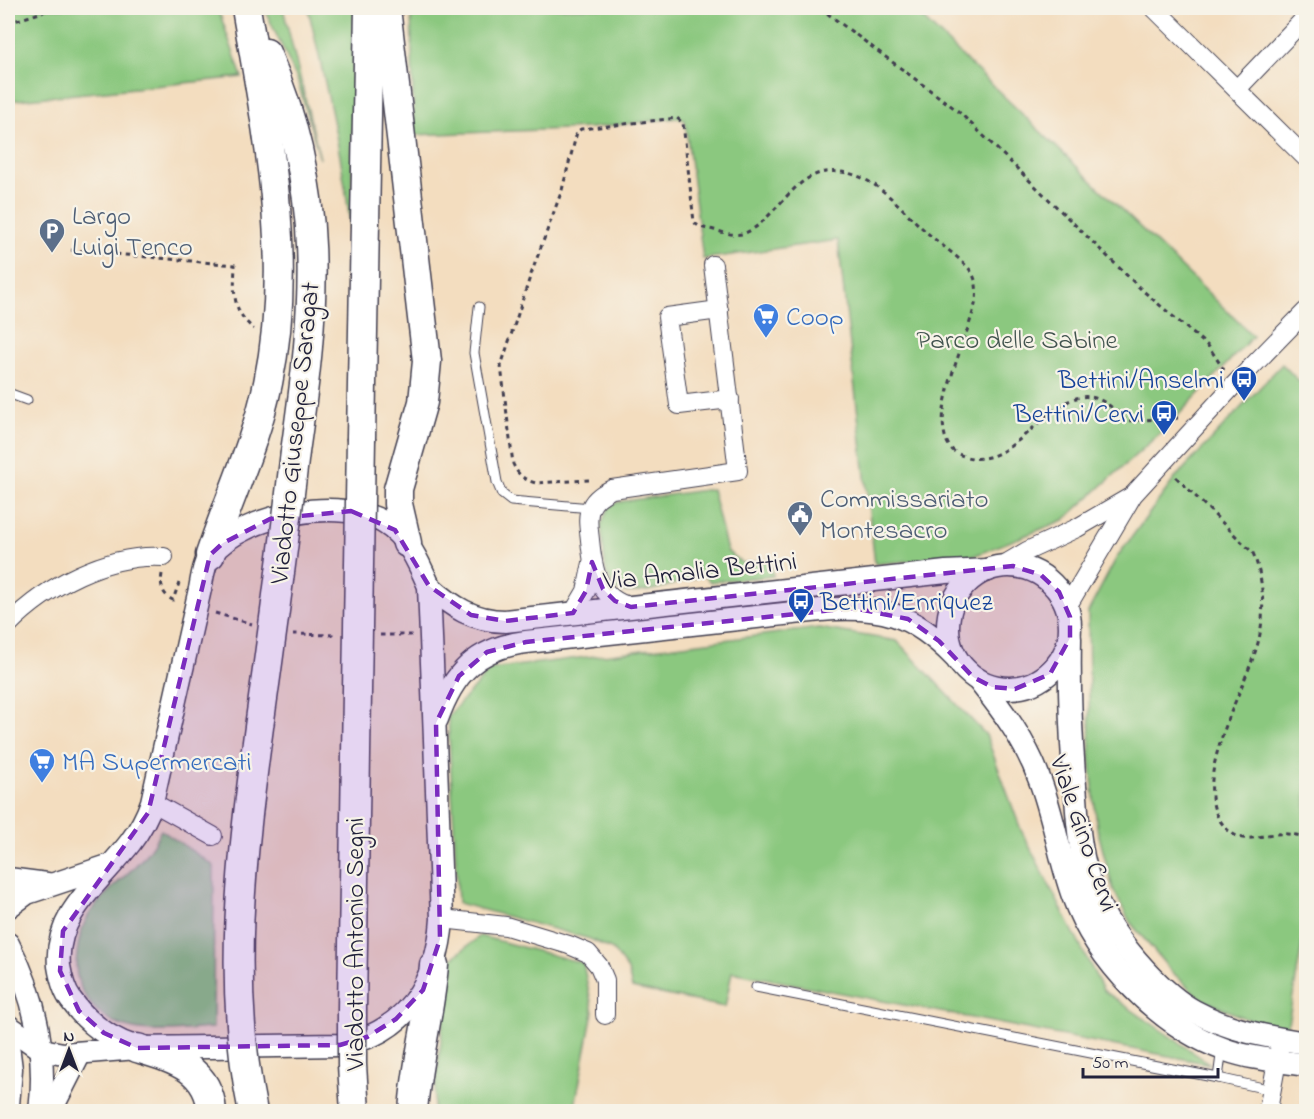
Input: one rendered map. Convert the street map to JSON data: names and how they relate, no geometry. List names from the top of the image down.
{
  "streets": {
    "main road": ["Viadotto Giuseppe Saragat", "Viadotto Antonio Segni"],
    "street": ["Via Amalia Bettini", "Viale Gino Cervi"]
  },
  "crossings": [
    ["Viadotto Giuseppe Saragat", "Viadotto Antonio Segni"],
    ["Via Amalia Bettini", "Viale Gino Cervi"]
  ],
  "parks": ["Parco delle Sabine"],
  "places": {
    "parking": ["Largo Luigi Tenco"],
    "supermarket": ["Coop", "MA Supermercati"],
    "bus stop": ["Bettini/Anselmi", "Bettini/Cervi", "Bettini/Enriquez"],
    "public building": ["Commissariato Montesacro"]
  },
  "scale_bar": "50 m",
  "north": "top"
}
